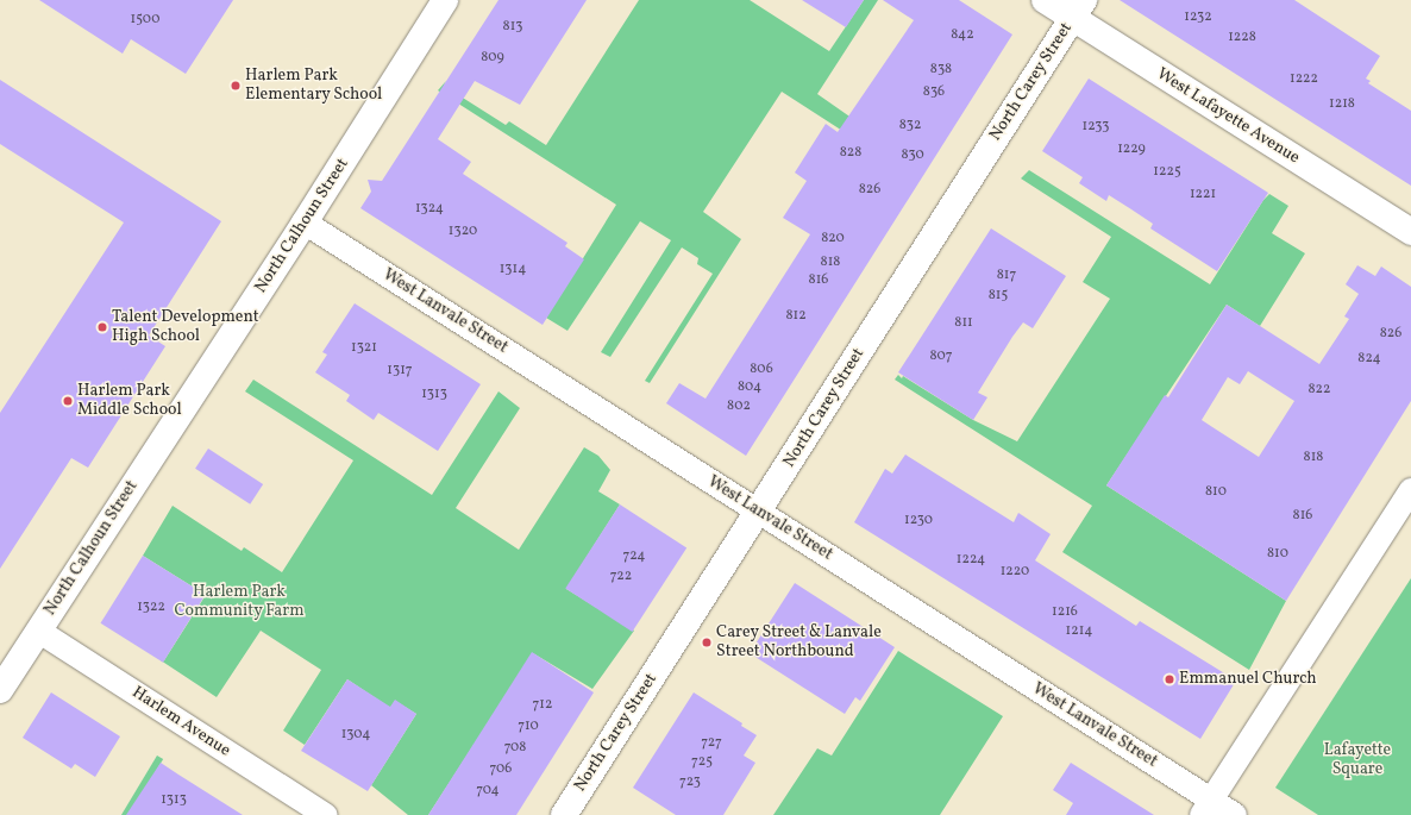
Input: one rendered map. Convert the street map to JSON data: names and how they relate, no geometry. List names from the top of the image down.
{
  "streets": {
    "main road": ["North Carey Street", "West Lafayette Avenue", "North Calhoun Street"],
    "street": ["West Lanvale Street", "Harlem Avenue"]
  },
  "crossings": [
    ["North Carey Street", "West Lafayette Avenue"],
    ["North Carey Street", "West Lanvale Street"],
    ["North Calhoun Street", "West Lanvale Street"],
    ["North Calhoun Street", "Harlem Avenue"]
  ],
  "parks": ["Harlem Park Community Farm", "Lafayette Square"],
  "places": [
    "Harlem Park Elementary School",
    "Talent Development High School",
    "Harlem Park Middle School",
    "Carey Street & Lanvale Street Northbound",
    "Emmanuel Church"
  ],
  "house_numbers": [
    "1232",
    "1500",
    "813",
    "842",
    "1228",
    "809",
    "838",
    "1222",
    "836",
    "1218",
    "832",
    "1233",
    "1229",
    "828",
    "830",
    "1225",
    "826",
    "1221",
    "1324",
    "1320",
    "820",
    "818",
    "1314",
    "817",
    "816",
    "815",
    "812",
    "811",
    "826",
    "1321",
    "807",
    "824",
    "806",
    "1317",
    "804",
    "822",
    "1313",
    "802",
    "818",
    "810",
    "816",
    "1230",
    "810",
    "724",
    "1224",
    "1220",
    "722",
    "1322",
    "1216",
    "1214",
    "712",
    "710",
    "1304",
    "727",
    "708",
    "725",
    "706",
    "723",
    "704",
    "1313"
  ]
}
